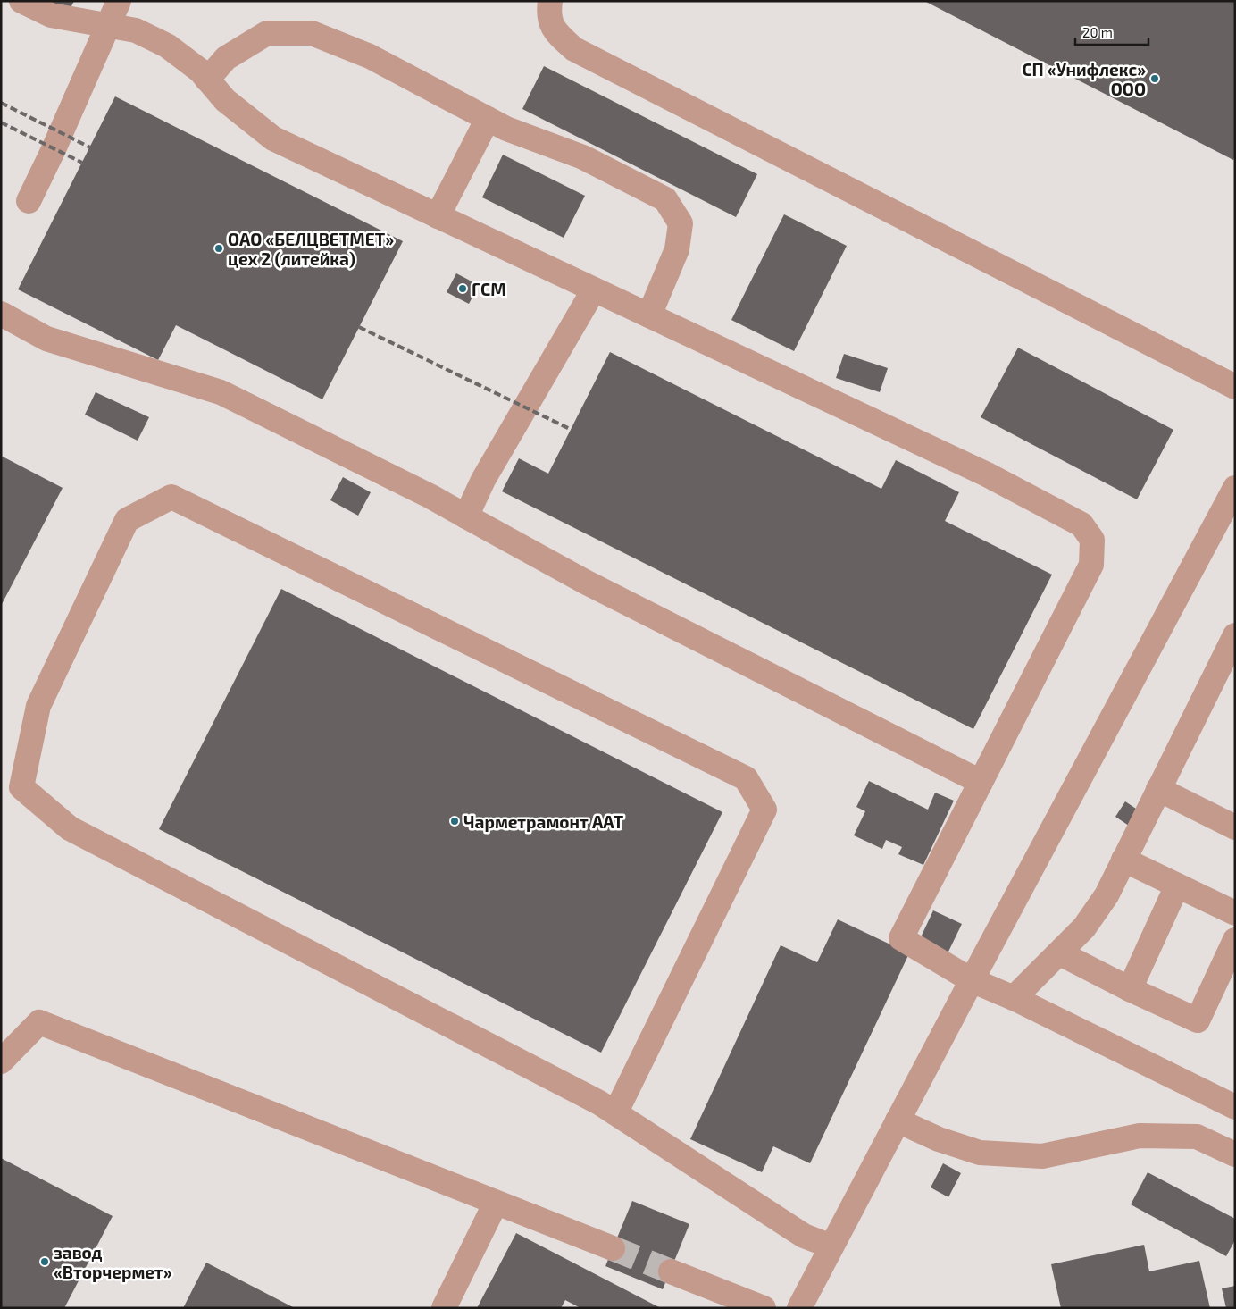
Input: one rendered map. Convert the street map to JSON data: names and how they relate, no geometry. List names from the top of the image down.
{
  "places": [
    "СП «Унифлекс» ООО",
    "ОАО «БЕЛЦВЕТМЕТ» цех 2 (литейка)",
    "ГСМ",
    "Чарметрамонт ААТ",
    "завод «Вторчермет»"
  ],
  "scale_bar": "20 m"
}
